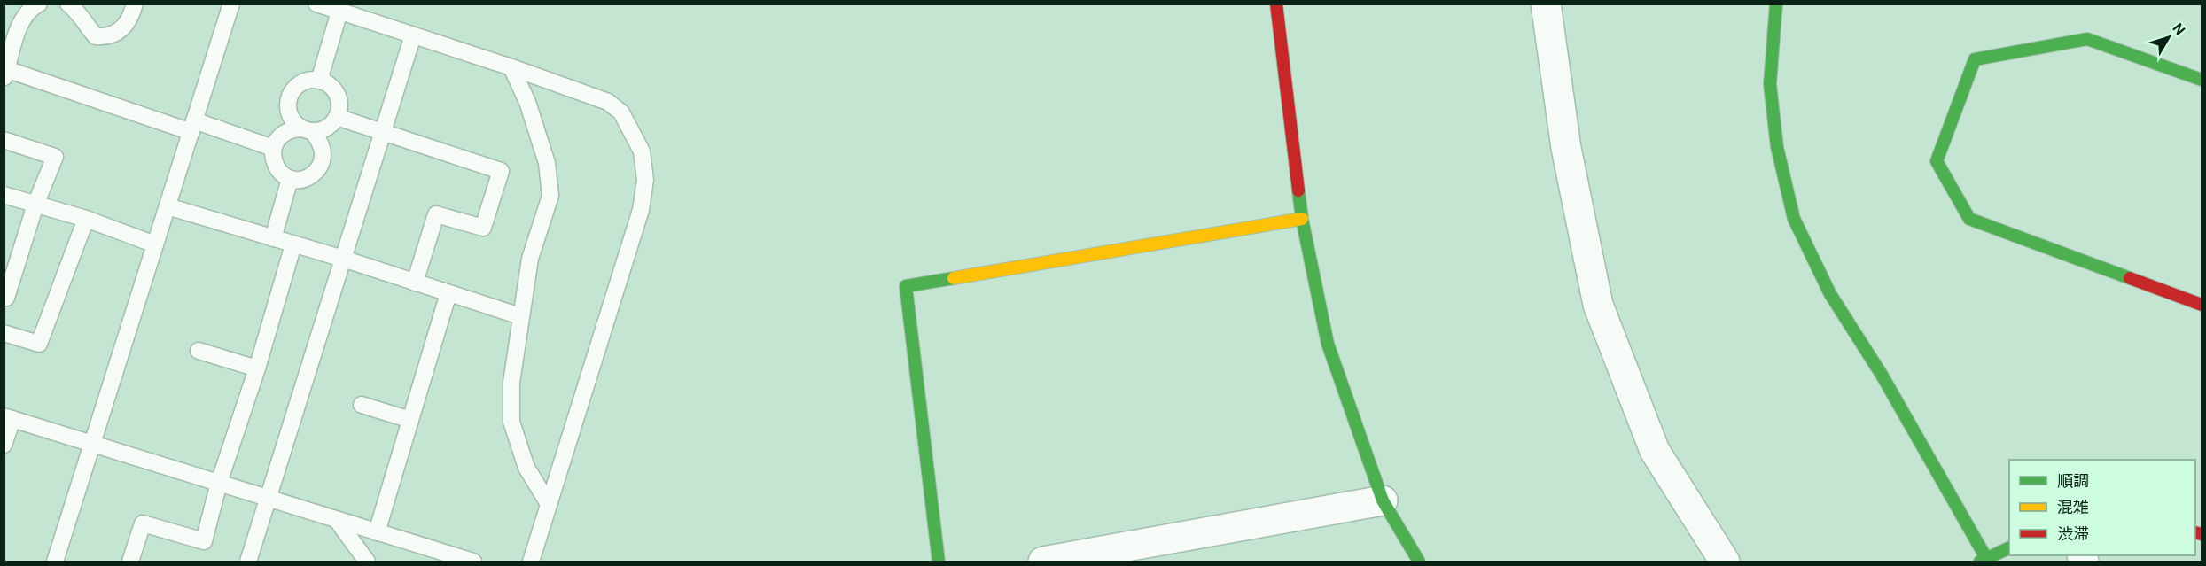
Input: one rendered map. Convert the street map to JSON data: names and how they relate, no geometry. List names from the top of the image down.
{
  "legend": ["順調", "混雑", "渋滞"],
  "north": "top right"
}
